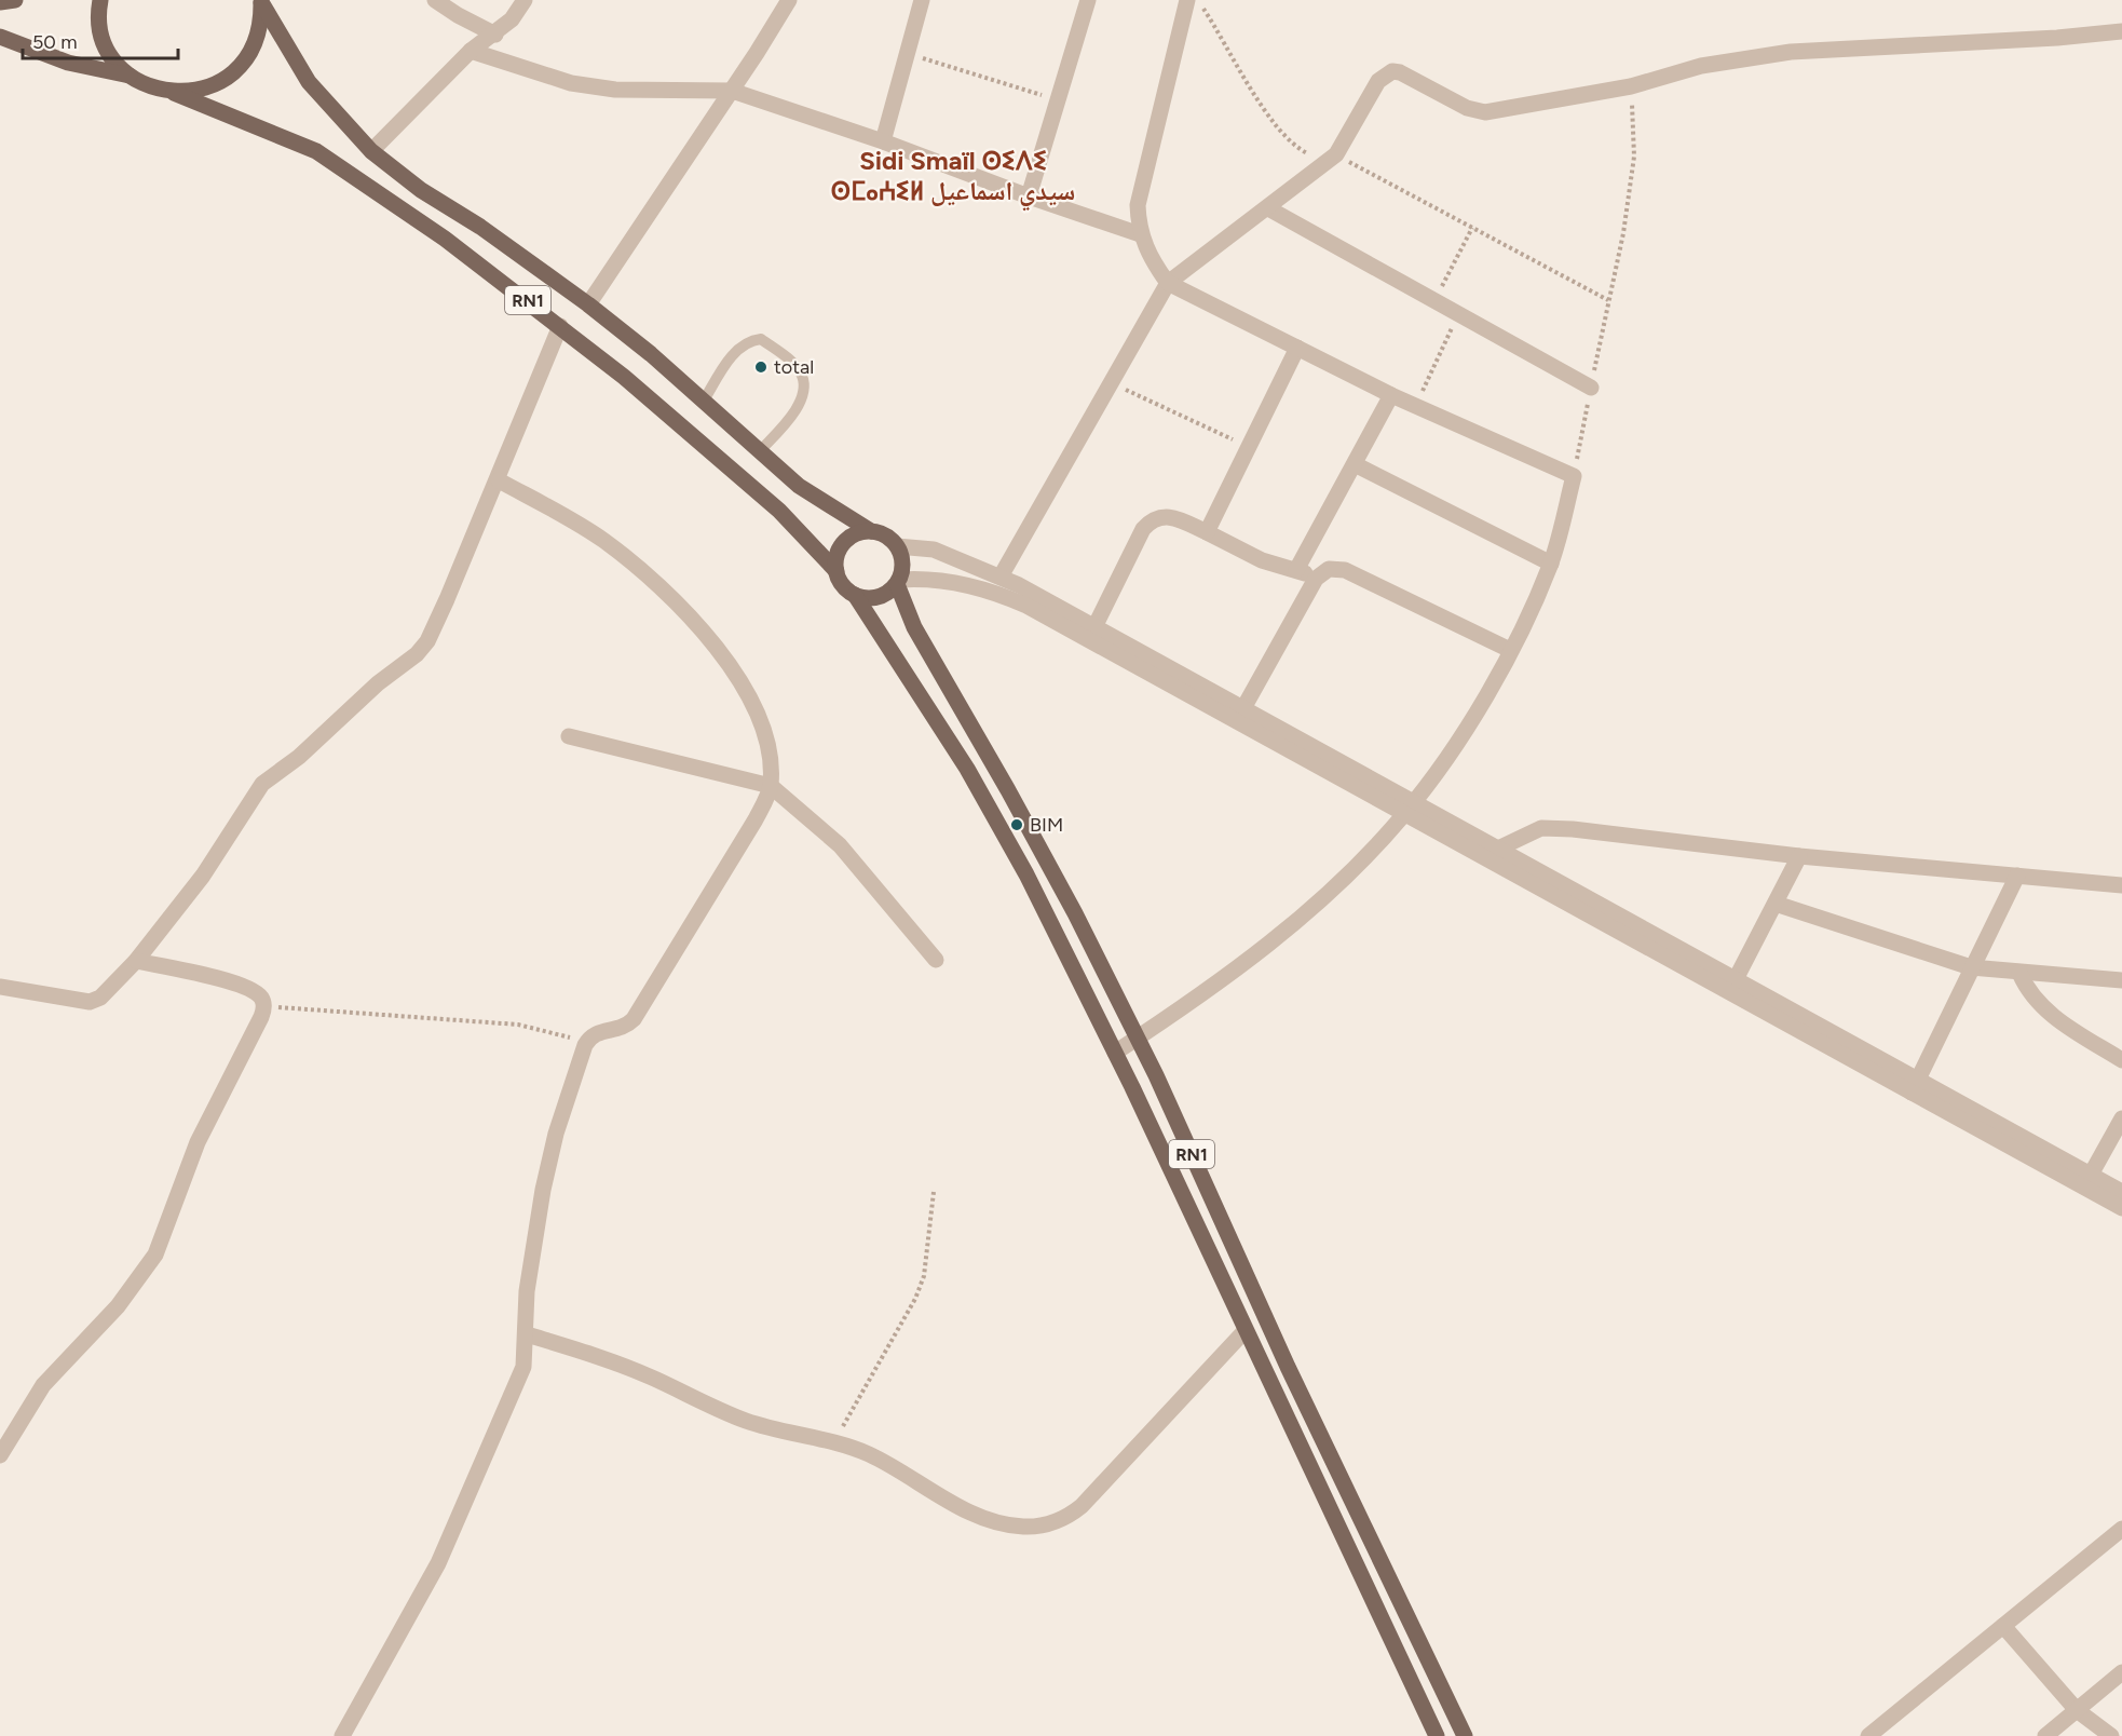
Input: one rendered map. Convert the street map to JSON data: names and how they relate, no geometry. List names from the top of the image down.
{
  "streets": {
    "main road": ["RN1"]
  },
  "districts": ["Sidi Smaïl ⵙⵉⴷⵉ ⵙⵎⴰⵄⵉⵍ سيدي اسماعيل"],
  "places": ["total", "BIM"],
  "scale_bar": "50 m"
}
